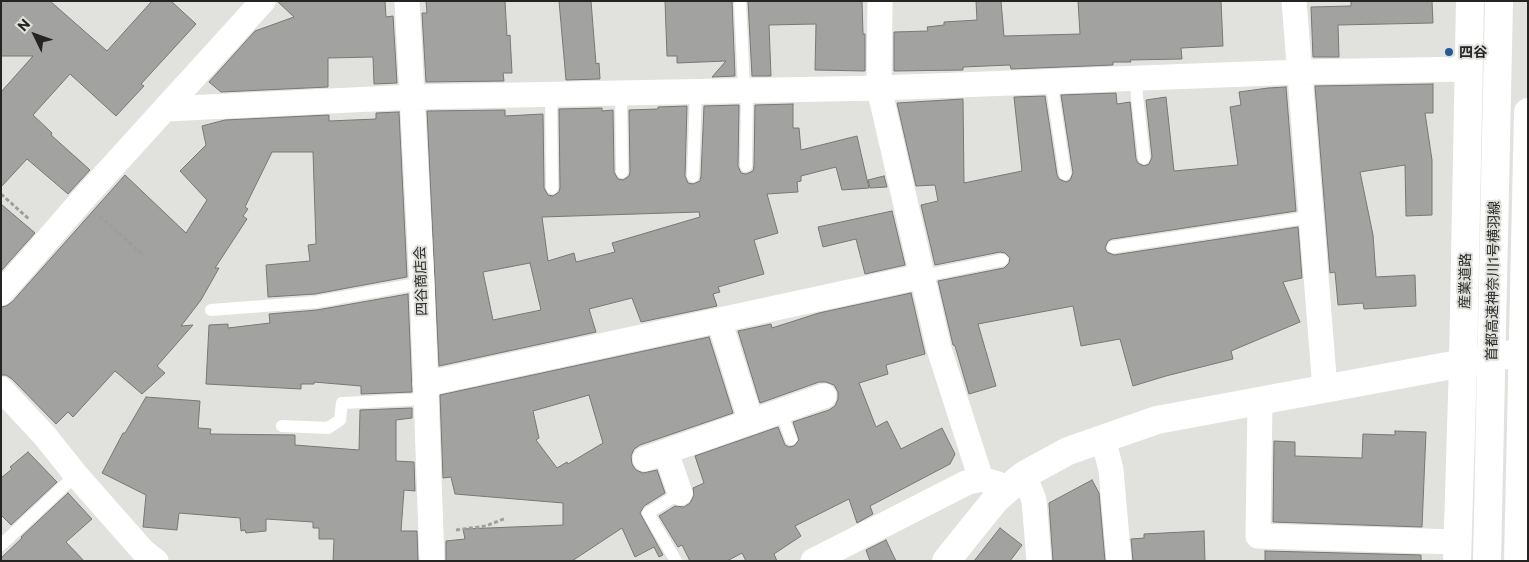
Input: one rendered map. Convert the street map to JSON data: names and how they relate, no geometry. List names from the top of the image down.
{
  "streets": {
    "main road": ["産業道路", "首都高速神奈川1号横羽線"],
    "street": ["四谷商店会"]
  },
  "places": ["四谷"],
  "north": "top left"
}
